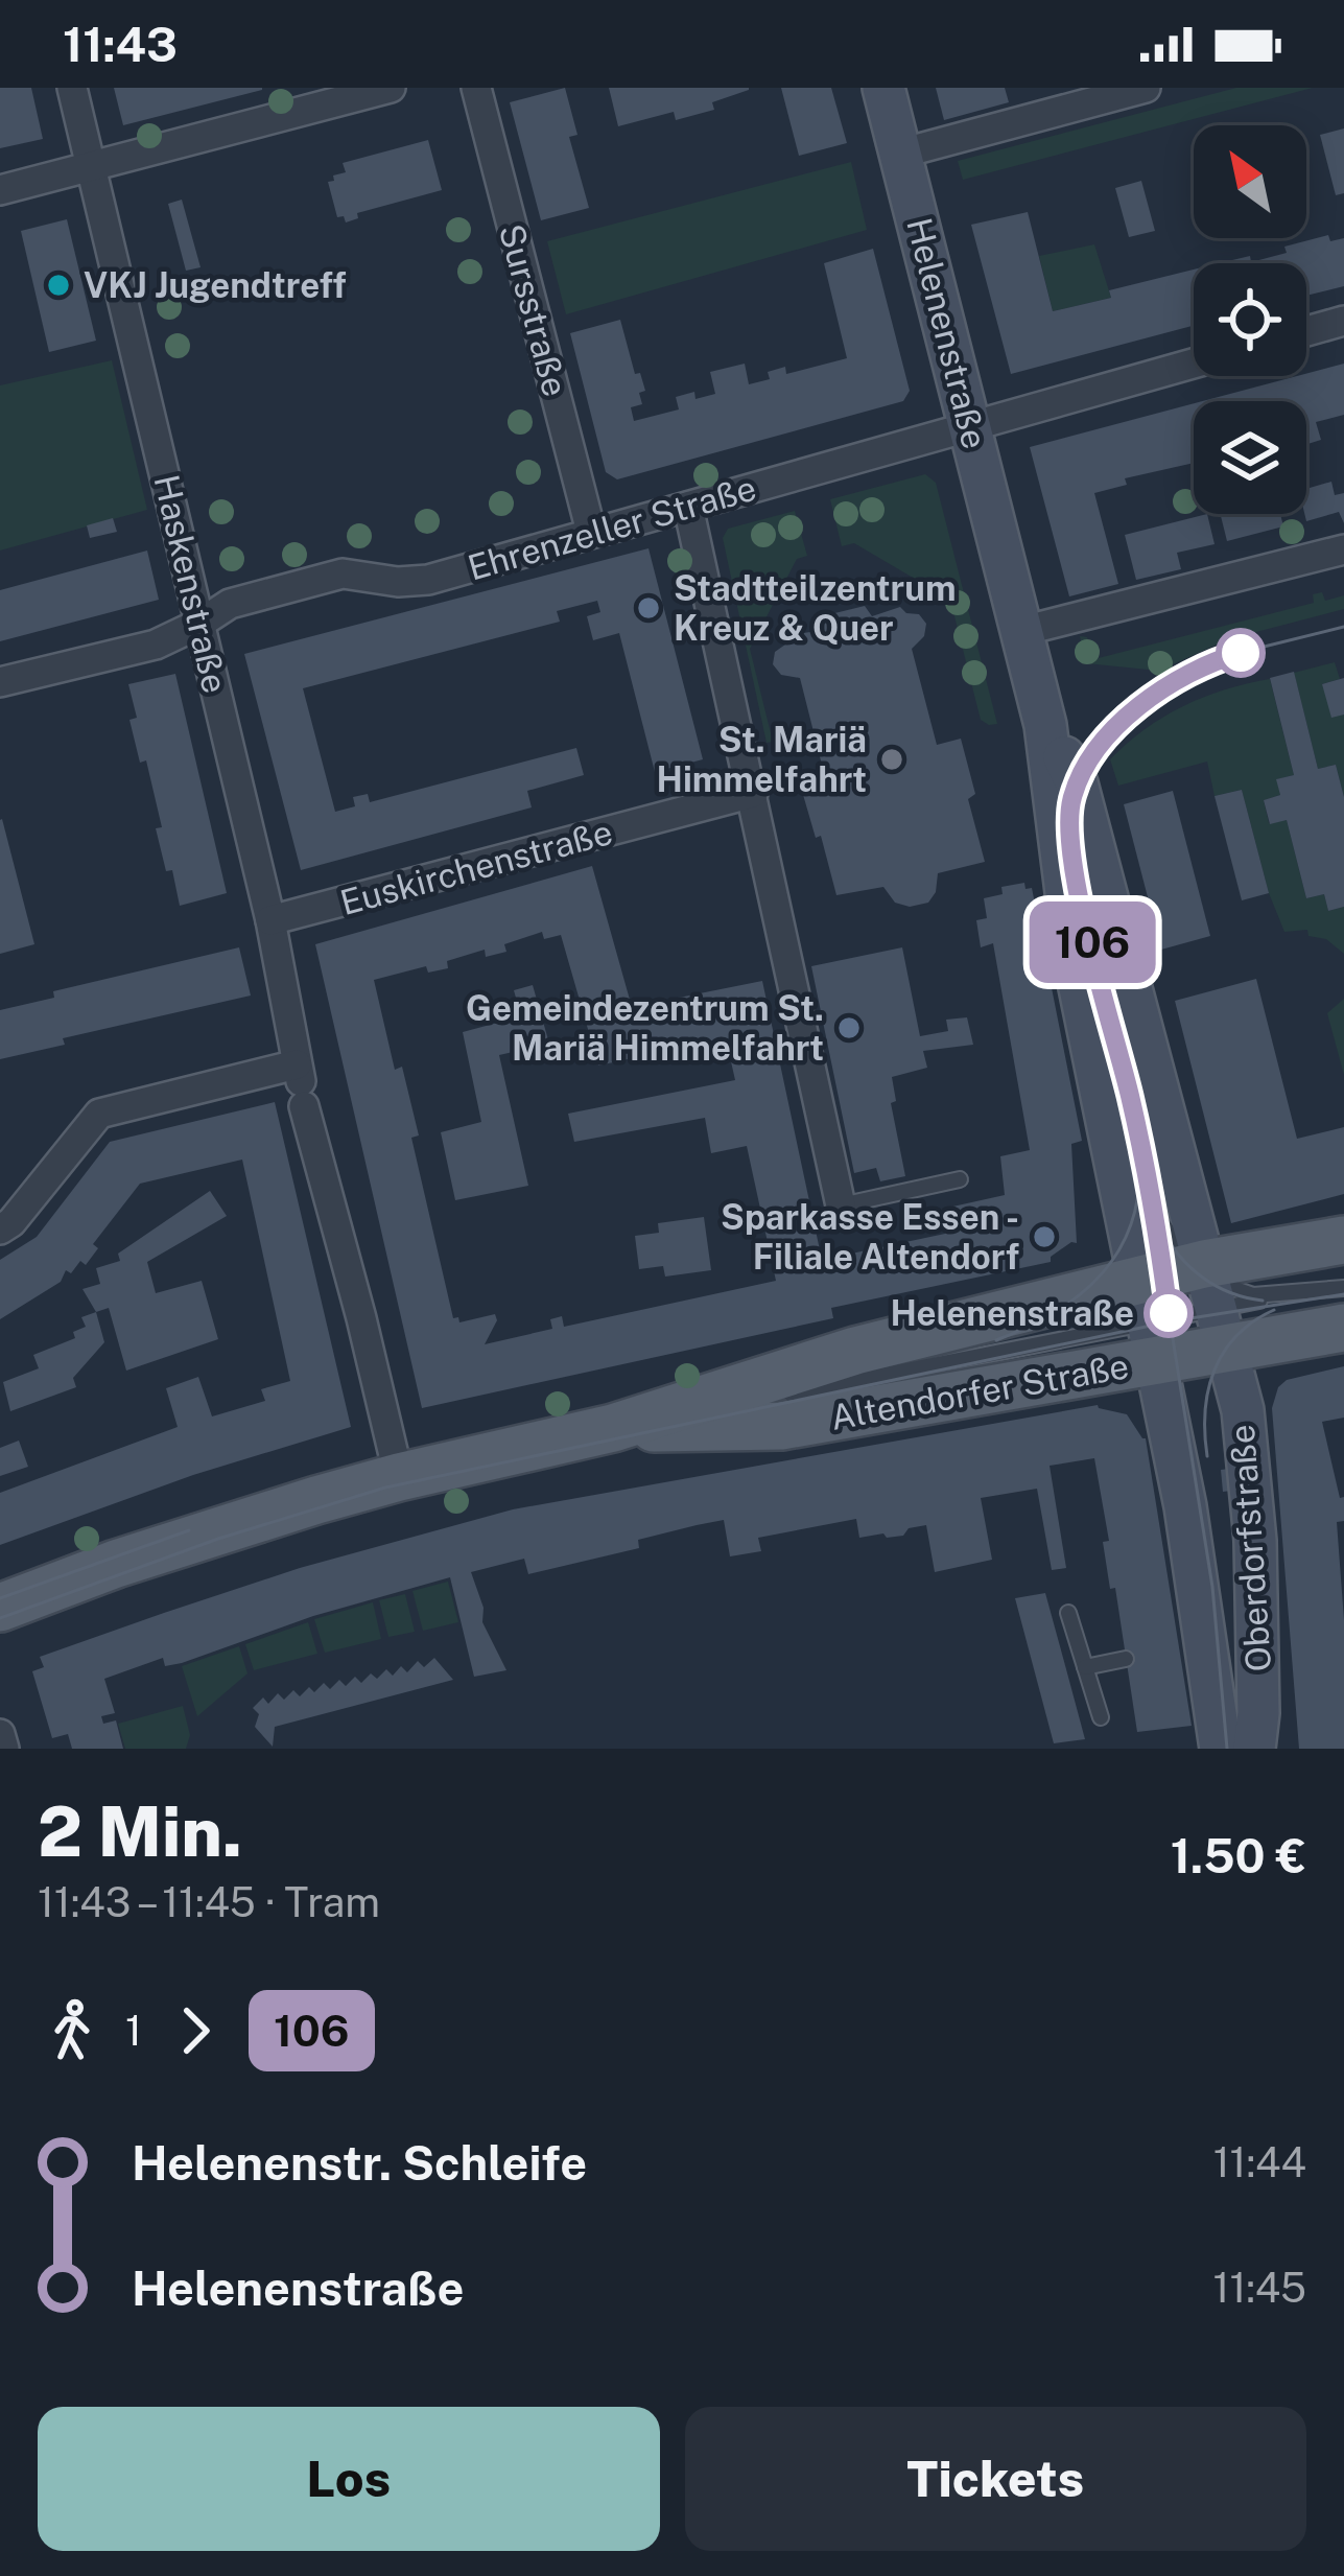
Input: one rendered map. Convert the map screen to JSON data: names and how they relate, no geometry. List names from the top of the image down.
{
  "streets": {
    "main road": ["Helenenstraße", "Altendorfer Straße", "Oberdorfstraße"],
    "street": [
      "Sursstraße",
      "Ehrenzeller Straße",
      "Haskenstraße",
      "Euskirchenstraße"
    ]
  },
  "crossings": [
    ["Sursstraße", "Ehrenzeller Straße"],
    ["Helenenstraße", "Ehrenzeller Straße"],
    ["Helenenstraße", "Altendorfer Straße"],
    ["Helenenstraße", "Oberdorfstraße"],
    ["Ehrenzeller Straße", "Haskenstraße"],
    ["Haskenstraße", "Euskirchenstraße"],
    ["Haskenstraße", "Altendorfer Straße"],
    ["Altendorfer Straße", "Oberdorfstraße"]
  ],
  "places": [
    "VKJ Jugendtreff",
    "Stadtteilzentrum Kreuz & Quer",
    "St. Mariä Himmelfahrt",
    "Gemeindezentrum St. Mariä Himmelfahrt",
    "Sparkasse Essen - Filiale Altendorf",
    "Helenenstraße"
  ],
  "lines": ["tram line 106"],
  "north": "top left",
  "page": {
    "status": "11:43",
    "on_map": "106",
    "heading": ["2 Min.", "11:43 – 11:45 · Tram", "1.50 €"],
    "legs": ["1", "106"],
    "list": [
      {
        "name": "Helenenstr. Schleife",
        "value": "11:44"
      },
      {
        "name": "Helenenstraße",
        "value": "11:45"
      }
    ],
    "buttons": ["Los", "Tickets"]
  }
}
